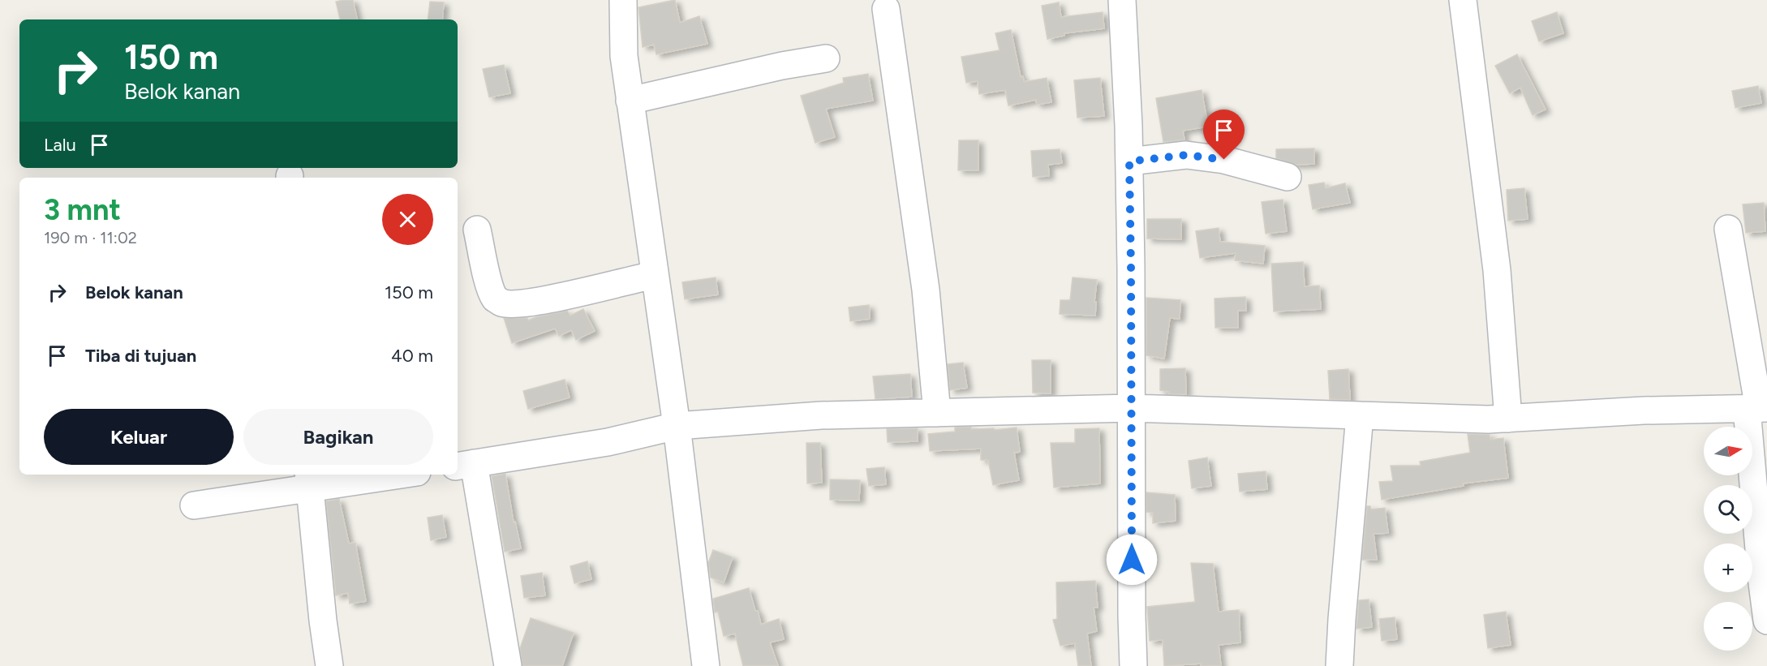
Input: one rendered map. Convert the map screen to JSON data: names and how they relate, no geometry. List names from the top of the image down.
{
  "north": "right",
  "page": {
    "turn": ["150 m", "Belok kanan"],
    "then": "Lalu",
    "heading": ["3 mnt", "190 m · 11:02"],
    "list": [
      {
        "name": "Belok kanan",
        "value": "150 m"
      },
      {
        "name": "Tiba di tujuan",
        "value": "40 m"
      }
    ],
    "buttons": ["Keluar", "Bagikan"],
    "map_buttons": ["+", "−"]
  }
}
